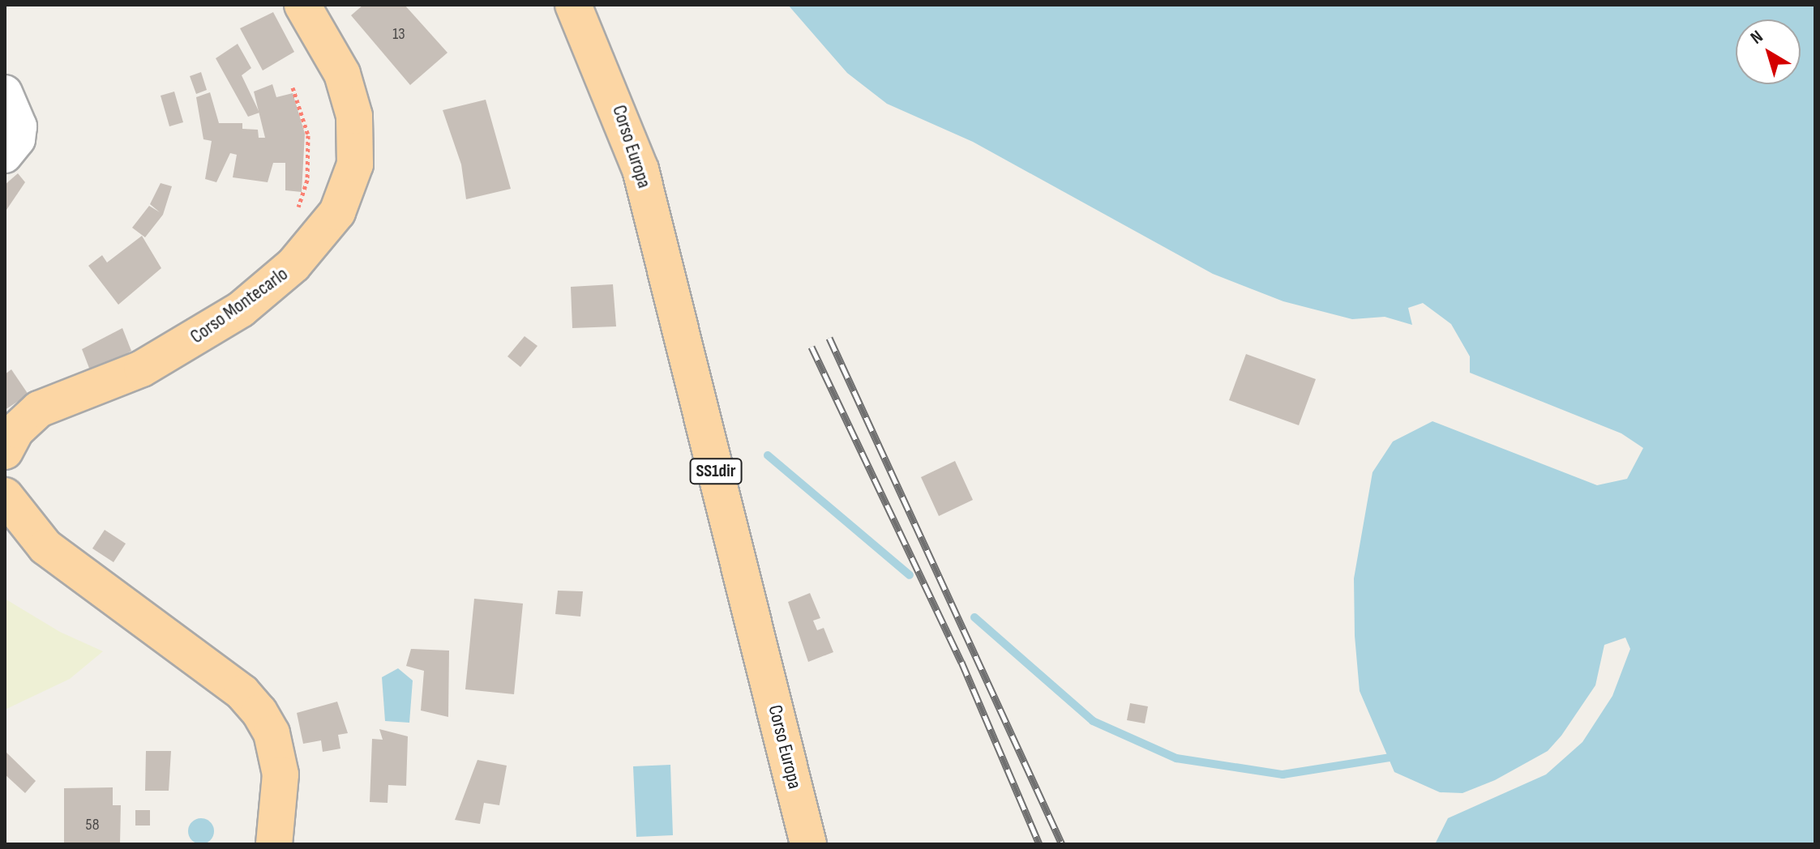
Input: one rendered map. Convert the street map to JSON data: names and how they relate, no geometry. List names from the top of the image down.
{
  "streets": {
    "main road": ["Corso Europa", "Corso Montecarlo", "SS1dir"]
  },
  "house_numbers": ["13", "58"],
  "north": "top left"
}
